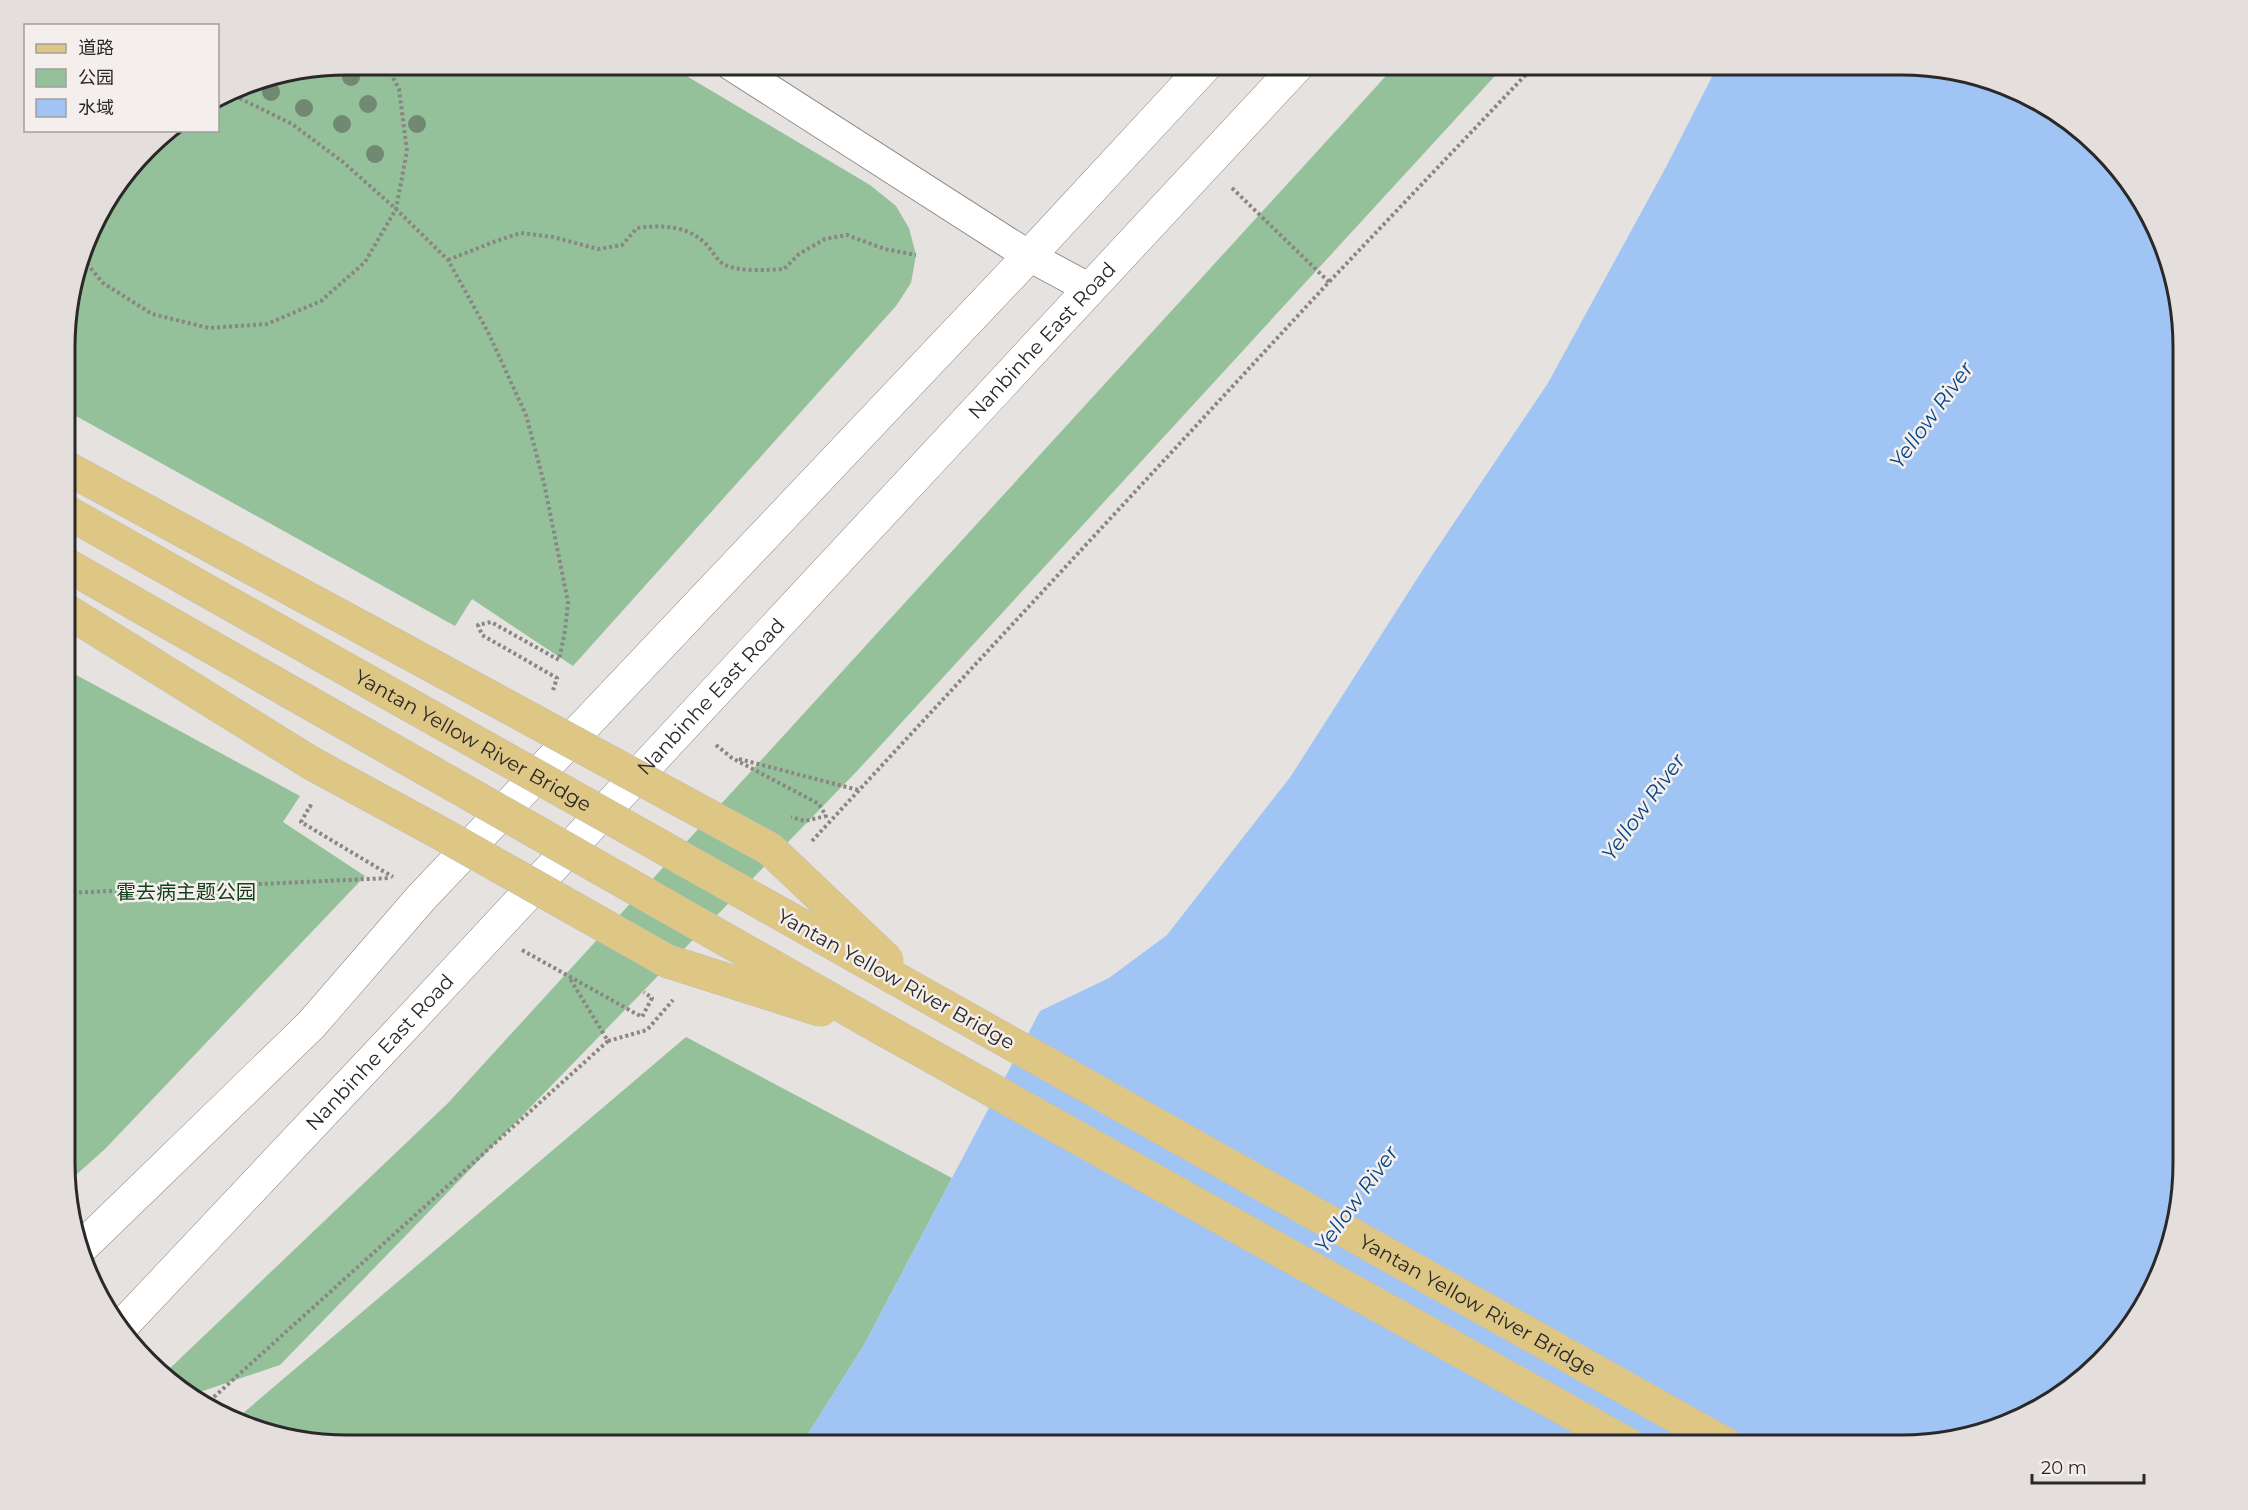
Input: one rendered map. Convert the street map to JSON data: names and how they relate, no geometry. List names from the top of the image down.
{
  "streets": {
    "main road": ["Nanbinhe East Road", "Yantan Yellow River Bridge"]
  },
  "water": ["Yellow River"],
  "parks": ["霍去病主题公园"],
  "legend": ["道路", "公园", "水域"],
  "scale_bar": "20 m"
}
